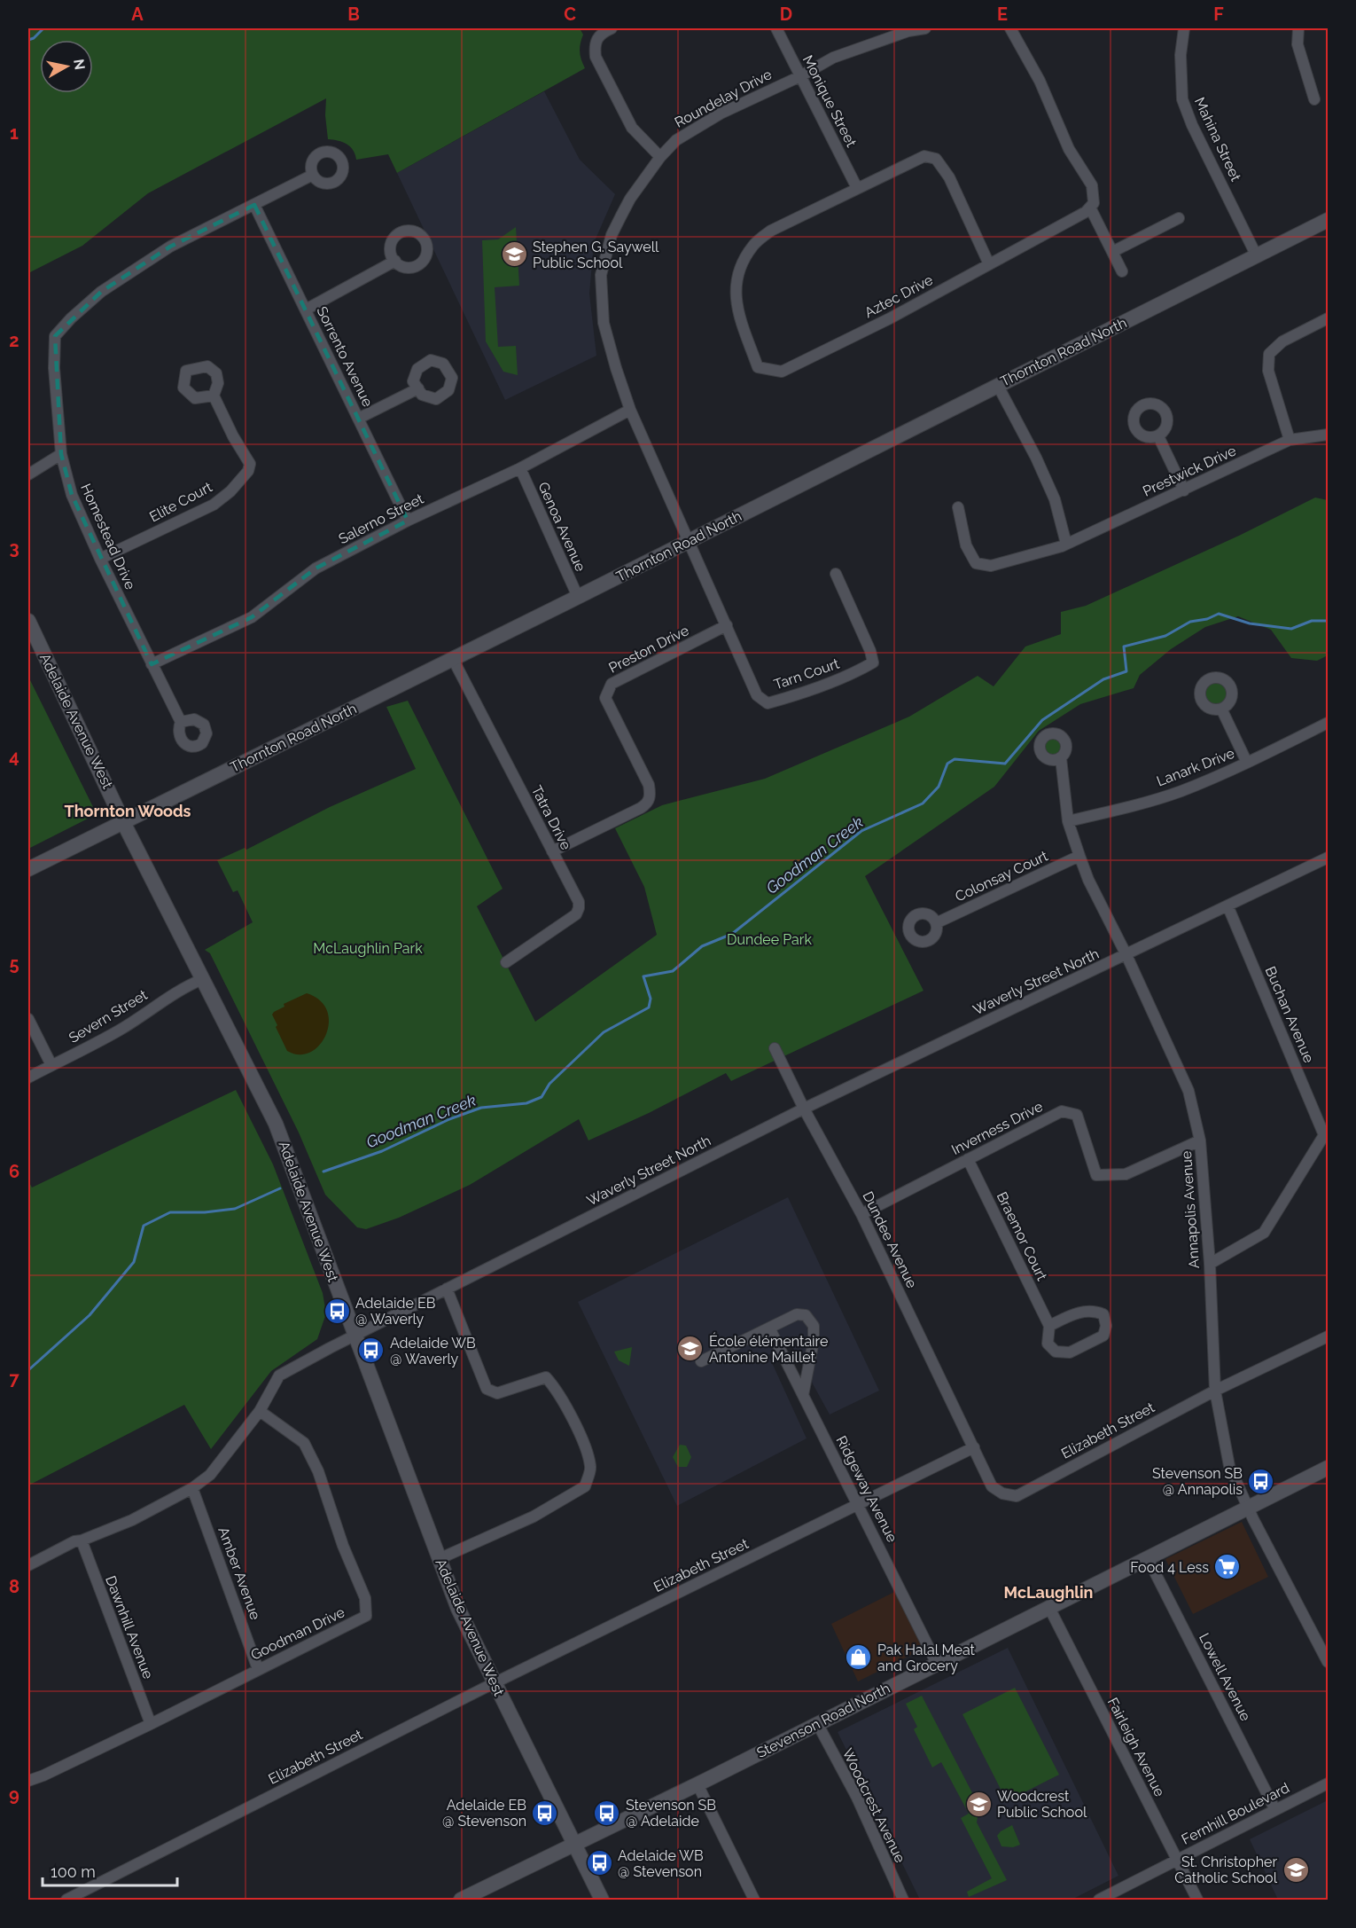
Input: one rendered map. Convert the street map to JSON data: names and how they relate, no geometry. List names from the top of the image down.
{
  "streets": {
    "main road": ["Thornton Road North", "Adelaide Avenue West", "Stevenson Road North"],
    "street": [
      "Roundelay Drive",
      "Monique Street",
      "Mahina Street",
      "Aztec Drive",
      "Sorrento Avenue",
      "Prestwick Drive",
      "Elite Court",
      "Salerno Street",
      "Genoa Avenue",
      "Homestead Drive",
      "Preston Drive",
      "Tarn Court",
      "Lanark Drive",
      "Tatra Drive",
      "Colonsay Court",
      "Waverly Street North",
      "Buchan Avenue",
      "Severn Street",
      "Inverness Drive",
      "Annapolis Avenue",
      "Braemor Court",
      "Dundee Avenue",
      "Elizabeth Street",
      "Ridgeway Avenue",
      "Amber Avenue",
      "Dawnhill Avenue",
      "Goodman Drive",
      "Lowell Avenue",
      "Fairleigh Avenue",
      "Woodcrest Avenue",
      "Fernhill Boulevard"
    ]
  },
  "crossings": [
    ["Roundelay Drive", "Monique Street"],
    ["Roundelay Drive", "Thornton Road North"],
    ["Roundelay Drive", "Salerno Street"],
    ["Roundelay Drive", "Tarn Court"],
    ["Monique Street", "Aztec Drive"],
    ["Mahina Street", "Thornton Road North"],
    ["Thornton Road North", "Genoa Avenue"],
    ["Thornton Road North", "Tarn Court"],
    ["Thornton Road North", "Adelaide Avenue West"],
    ["Thornton Road North", "Tatra Drive"],
    ["Sorrento Avenue", "Salerno Street"],
    ["Sorrento Avenue", "Homestead Drive"],
    ["Elite Court", "Homestead Drive"],
    ["Salerno Street", "Genoa Avenue"],
    ["Salerno Street", "Homestead Drive"],
    ["Preston Drive", "Tarn Court"],
    ["Preston Drive", "Tatra Drive"],
    ["Adelaide Avenue West", "Waverly Street North"],
    ["Adelaide Avenue West", "Severn Street"],
    ["Adelaide Avenue West", "Elizabeth Street"],
    ["Adelaide Avenue West", "Stevenson Road North"],
    ["Lanark Drive", "Annapolis Avenue"],
    ["Colonsay Court", "Annapolis Avenue"],
    ["Waverly Street North", "Buchan Avenue"],
    ["Waverly Street North", "Annapolis Avenue"],
    ["Waverly Street North", "Dundee Avenue"],
    ["Waverly Street North", "Amber Avenue"],
    ["Waverly Street North", "Dawnhill Avenue"],
    ["Waverly Street North", "Goodman Drive"],
    ["Inverness Drive", "Annapolis Avenue"],
    ["Inverness Drive", "Braemor Court"],
    ["Inverness Drive", "Dundee Avenue"],
    ["Annapolis Avenue", "Elizabeth Street"],
    ["Annapolis Avenue", "Stevenson Road North"],
    ["Dundee Avenue", "Elizabeth Street"],
    ["Elizabeth Street", "Ridgeway Avenue"],
    ["Ridgeway Avenue", "Stevenson Road North"],
    ["Amber Avenue", "Goodman Drive"],
    ["Dawnhill Avenue", "Goodman Drive"],
    ["Lowell Avenue", "Stevenson Road North"],
    ["Lowell Avenue", "Fernhill Boulevard"],
    ["Stevenson Road North", "Fairleigh Avenue"],
    ["Stevenson Road North", "Woodcrest Avenue"],
    ["Fairleigh Avenue", "Fernhill Boulevard"]
  ],
  "districts": ["Thornton Woods", "McLaughlin"],
  "water": ["Goodman Creek"],
  "parks": ["Dundee Park", "McLaughlin Park"],
  "places": {
    "school or university": [
      "Stephen G. Saywell Public School",
      "École élémentaire Antonine Maillet",
      "Woodcrest Public School",
      "St. Christopher Catholic School"
    ],
    "bus stop": [
      "Adelaide EB @ Waverly",
      "Adelaide WB @ Waverly",
      "Stevenson SB @ Annapolis",
      "Adelaide EB @ Stevenson",
      "Stevenson SB @ Adelaide",
      "Adelaide WB @ Stevenson"
    ],
    "supermarket": ["Food 4 Less"],
    "shop": ["Pak Halal Meat and Grocery"]
  },
  "scale_bar": "100 m",
  "north": "right",
  "grid": {
    "columns": [
      "A",
      "B",
      "C",
      "D",
      "E",
      "F"
    ],
    "rows": [
      "1",
      "2",
      "3",
      "4",
      "5",
      "6",
      "7",
      "8",
      "9"
    ]
  }
}
